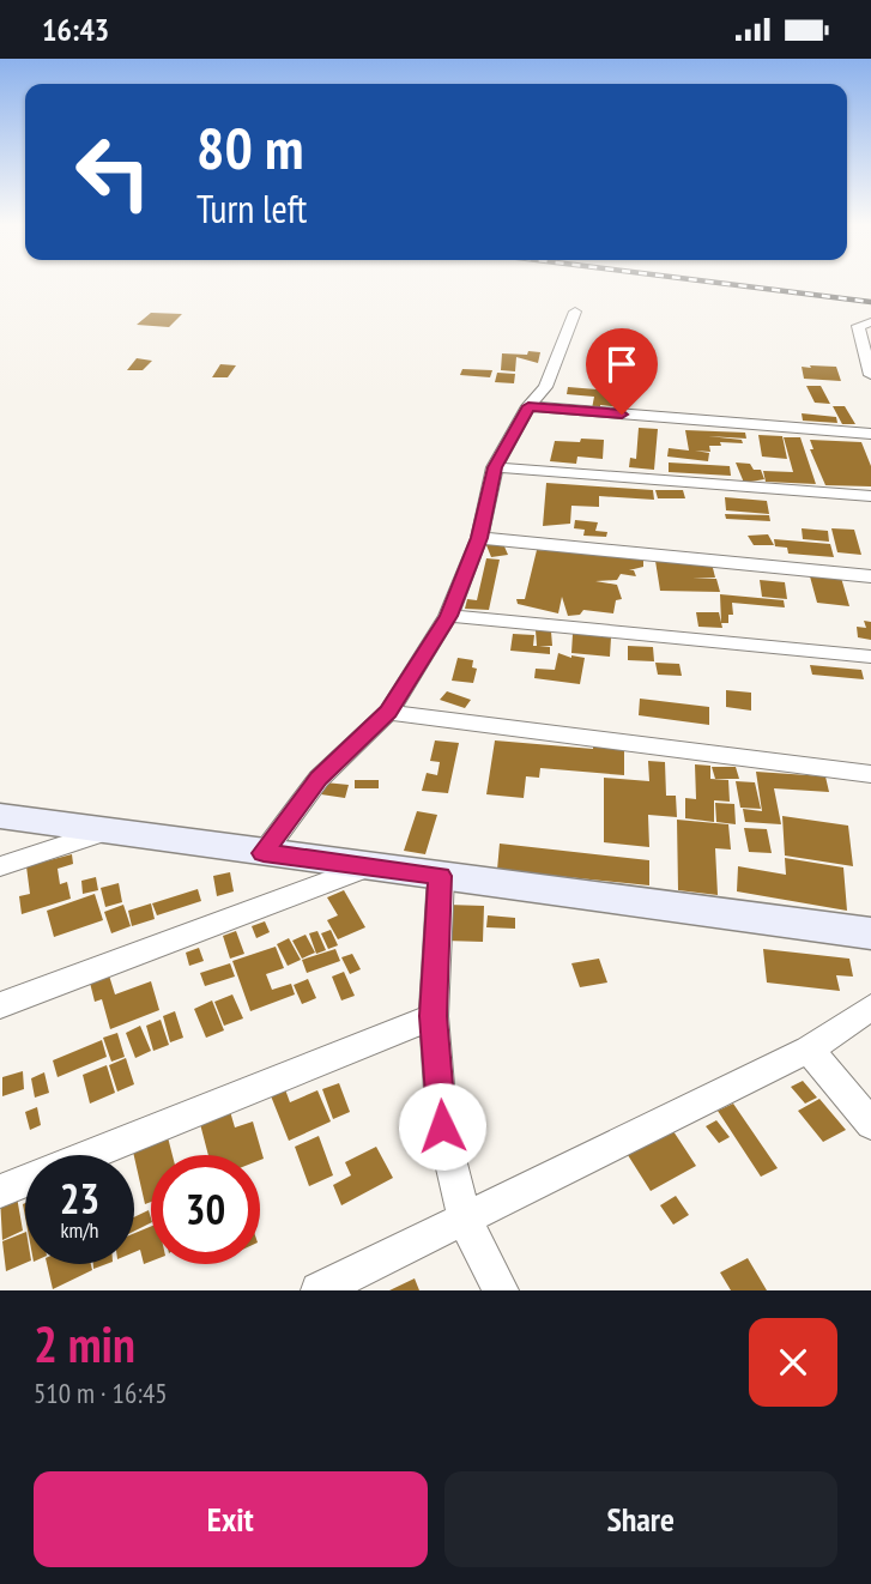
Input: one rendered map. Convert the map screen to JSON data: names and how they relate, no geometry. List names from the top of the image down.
{
  "page": {
    "status": "16:43",
    "turn": ["80 m", "Turn left"],
    "speed": "23 km/h",
    "limit": "30",
    "heading": ["2 min", "510 m · 16:45"],
    "buttons": ["Exit", "Share"]
  }
}
